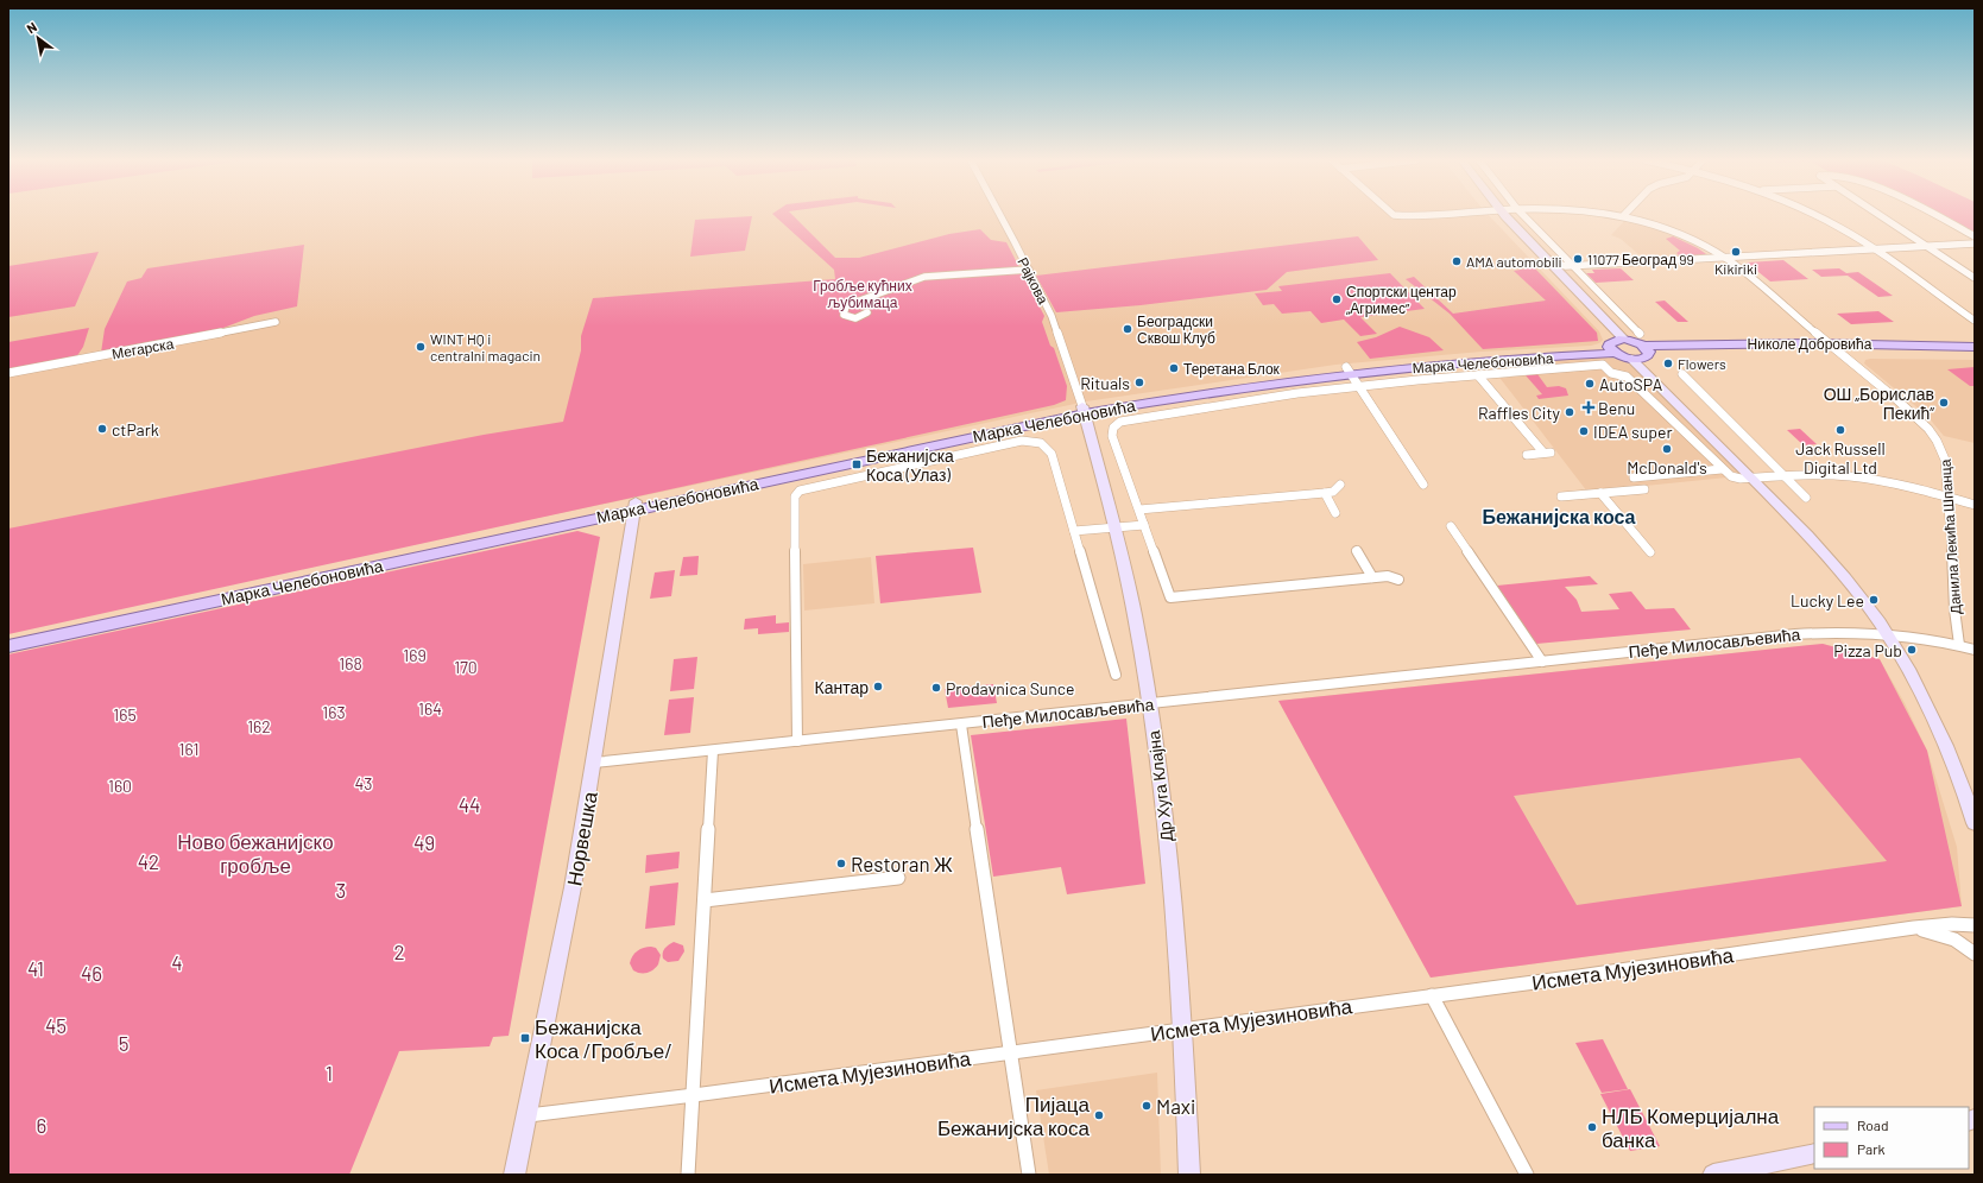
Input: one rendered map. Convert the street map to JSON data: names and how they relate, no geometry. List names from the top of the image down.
{
  "streets": {
    "main road": [
      "Николе Добровића",
      "Марка Челебоновића",
      "Др Хуга Клајна",
      "Норвешка"
    ],
    "street": [
      "Рајкова",
      "Мегарска",
      "Данила Лекића Шпанца",
      "Пеђе Милосављевића",
      "Исмета Мујезиновића"
    ]
  },
  "crossings": [
    ["Рајкова", "Марка Челебоновића"],
    ["Рајкова", "Др Хуга Клајна"],
    ["Николе Добровића", "Данила Лекића Шпанца"],
    ["Марка Челебоновића", "Др Хуга Клајна"],
    ["Марка Челебоновића", "Норвешка"],
    ["Данила Лекића Шпанца", "Пеђе Милосављевића"],
    ["Пеђе Милосављевића", "Др Хуга Клајна"],
    ["Пеђе Милосављевића", "Норвешка"],
    ["Др Хуга Клајна", "Исмета Мујезиновића"],
    ["Норвешка", "Исмета Мујезиновића"]
  ],
  "districts": ["Бежанијска коса"],
  "parks": [
    "Гробље кућних љубимаца",
    "169",
    "168",
    "170",
    "164",
    "163",
    "165",
    "162",
    "161",
    "43",
    "160",
    "44",
    "Ново бежанијско гробље",
    "49",
    "42",
    "3",
    "2",
    "4",
    "41",
    "46",
    "45",
    "5",
    "1",
    "6"
  ],
  "places": {
    "other": [
      "Kikiriki",
      "11077 Београд 99",
      "AMA automobili",
      "Спортски центар „Агримес”",
      "Београдски Сквош Клуб",
      "WINT HQ i centralni magacin",
      "Flowers",
      "Теретана Блок",
      "Rituals",
      "AutoSPA",
      "ОШ „Борислав Пекић”",
      "Raffles City",
      "ctPark",
      "Jack Russell Digital Ltd",
      "IDEA super",
      "McDonald's",
      "Lucky Lee",
      "Pizza Pub",
      "Кантар",
      "Prodavnica Sunce",
      "Restoran Ж",
      "Maxi",
      "Пијаца Бежанијска коса",
      "НЛБ Комерцијална банка"
    ],
    "health": ["Benu"],
    "transit": ["Бежанијска Коса (Улаз)", "Бежанијска Коса /Гробље/"]
  },
  "legend": ["Road", "Park"],
  "north": "top left"
}
